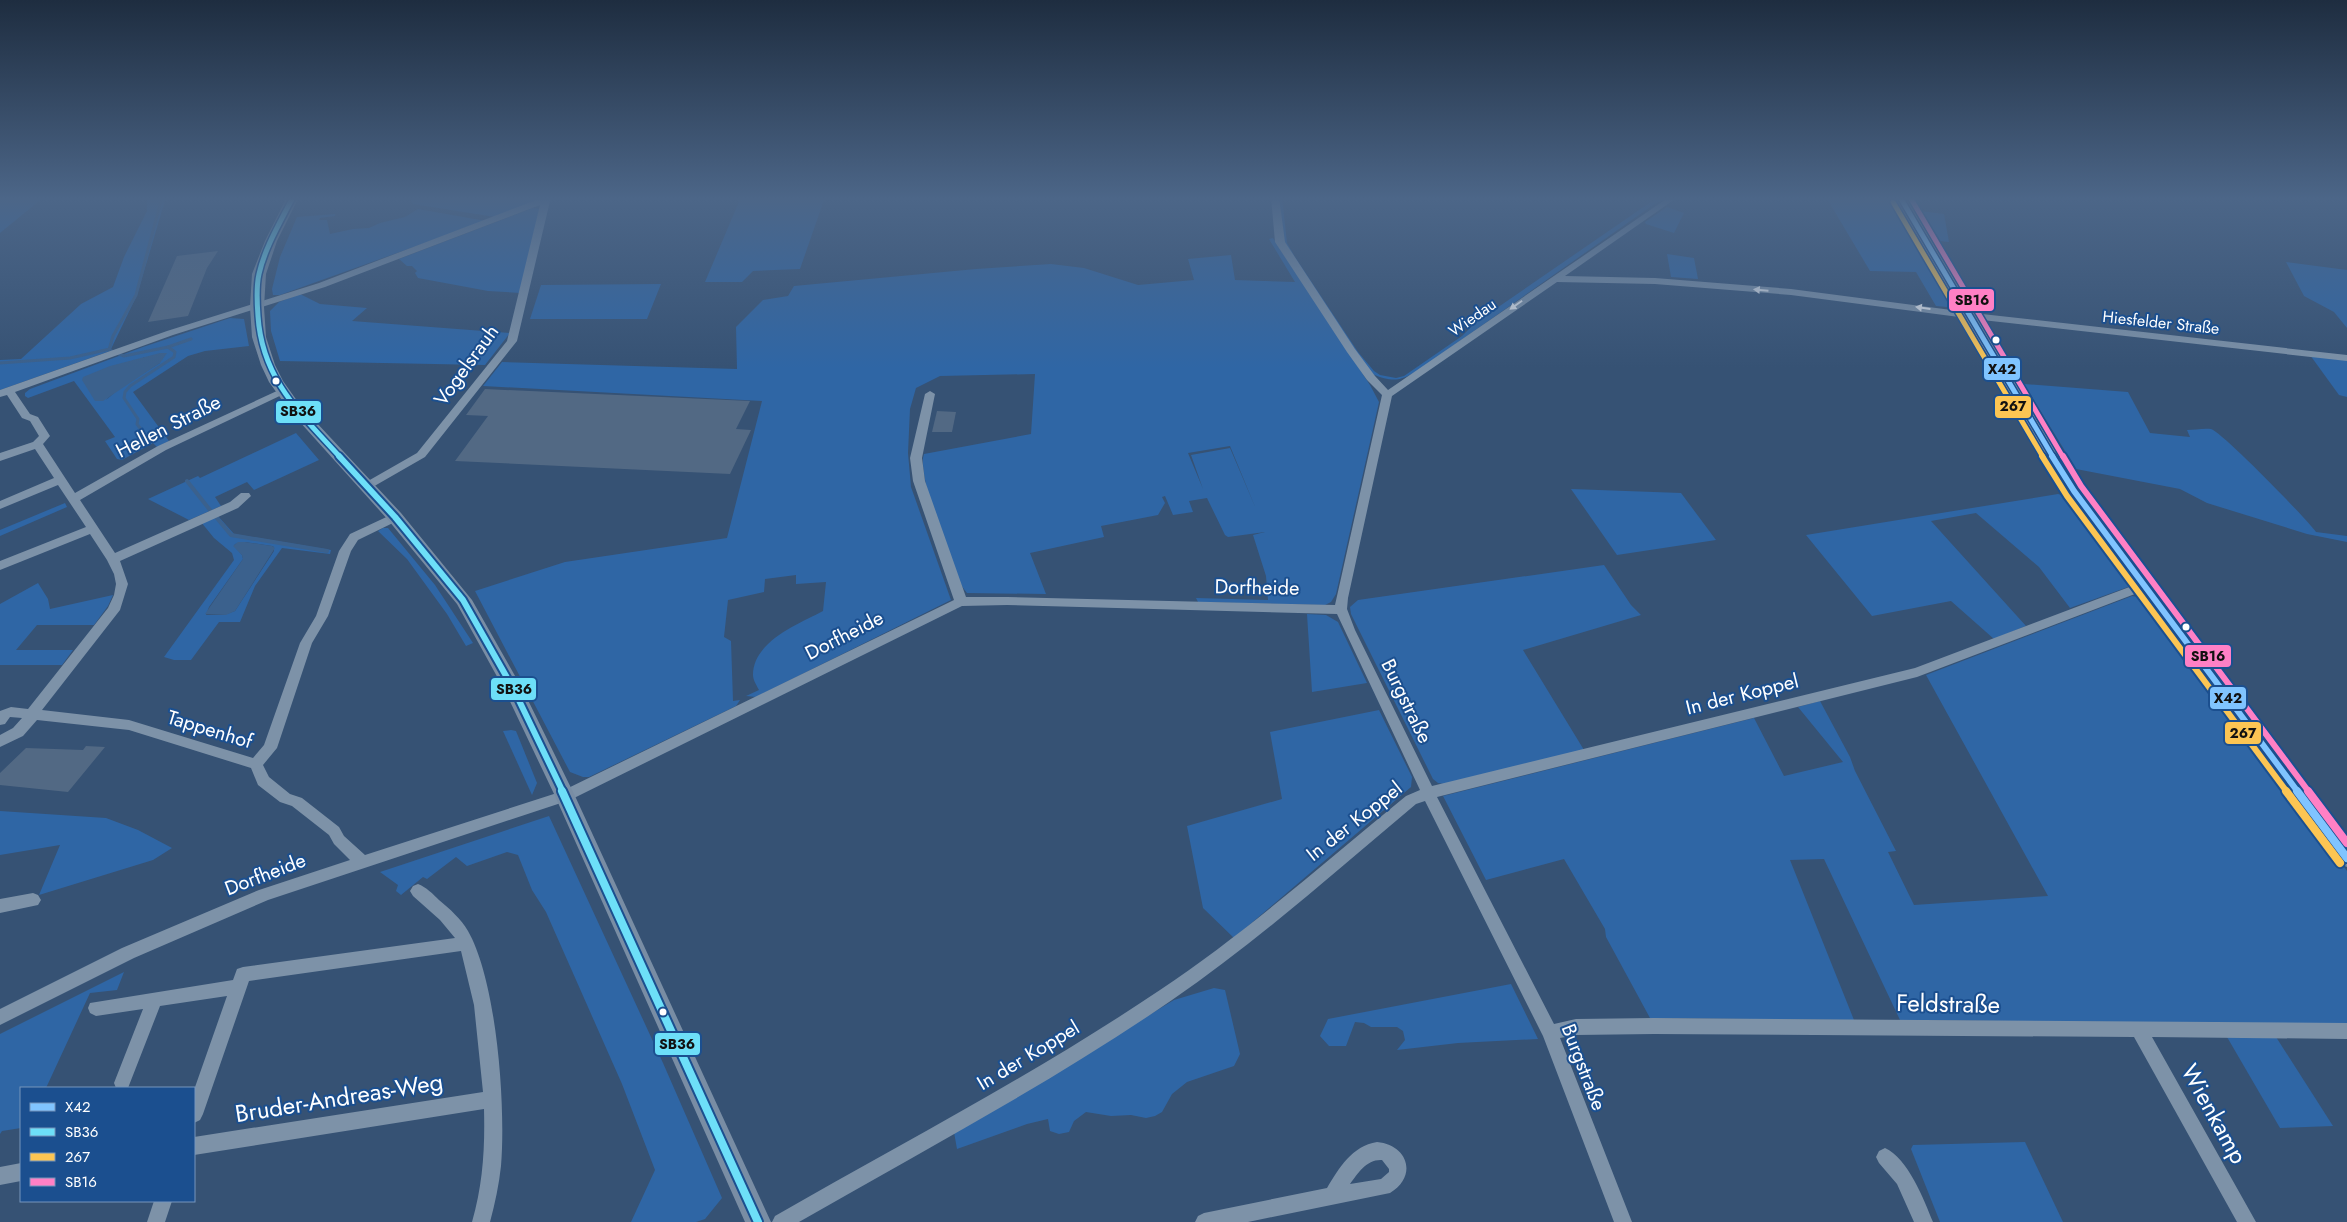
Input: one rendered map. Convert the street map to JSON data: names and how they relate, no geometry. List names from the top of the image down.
{
  "streets": {
    "street": [
      "Wiedau",
      "Hiesfelder Straße",
      "Vogelsrauh",
      "Hellen Straße",
      "Dorfheide",
      "In der Koppel",
      "Burgstraße",
      "Tappenhof",
      "Feldstraße",
      "Bruder-Andreas-Weg",
      "Wienkamp"
    ]
  },
  "crossings": [
    ["Wiedau", "Hiesfelder Straße"],
    ["Dorfheide", "Burgstraße"],
    ["Dorfheide", "Tappenhof"],
    ["In der Koppel", "Burgstraße"],
    ["Burgstraße", "Feldstraße"],
    ["Feldstraße", "Wienkamp"]
  ],
  "one_way": ["Wiedau", "Hiesfelder Straße"],
  "lines": [
    "transit line X42",
    "transit line SB36",
    "transit line 267",
    "transit line SB16"
  ],
  "legend": [
    "X42",
    "SB36",
    "267",
    "SB16"
  ]
}
